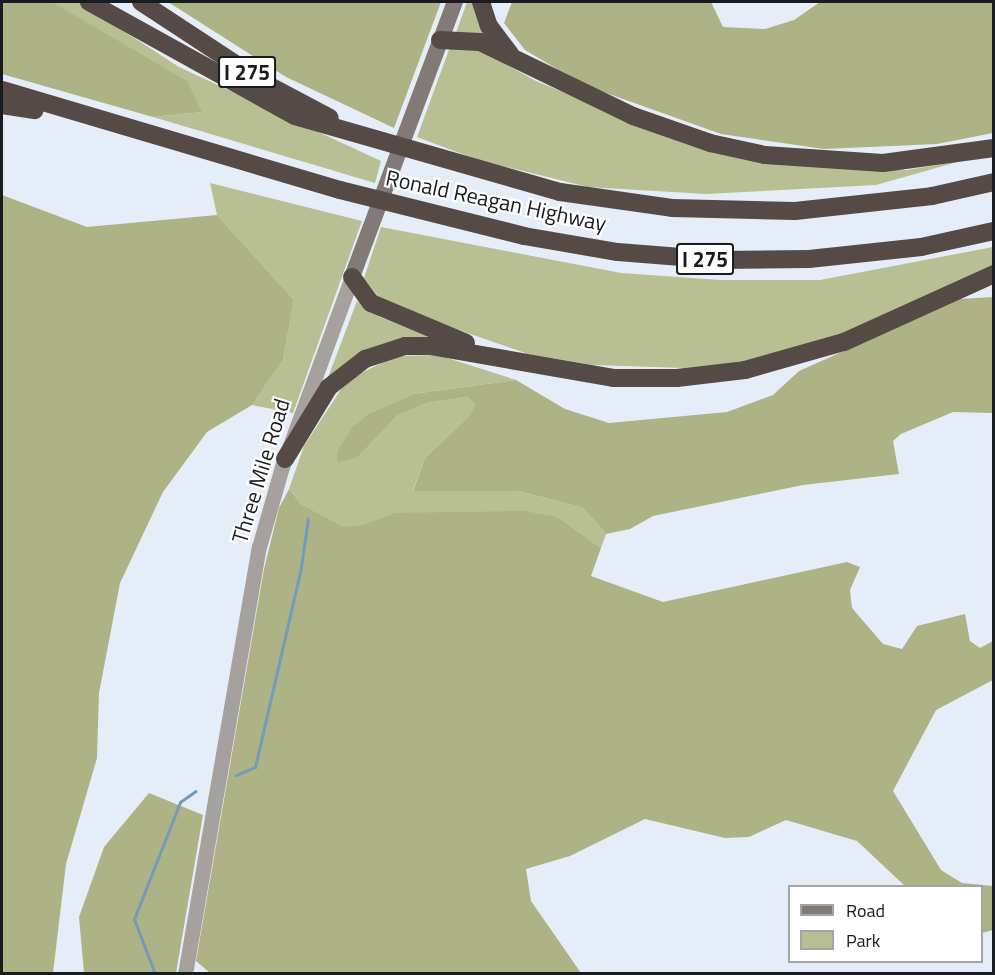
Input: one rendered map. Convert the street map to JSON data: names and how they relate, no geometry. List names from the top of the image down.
{
  "streets": {
    "highway": ["I 275", "Ronald Reagan Highway"],
    "main road": ["Three Mile Road"]
  },
  "crossings": [
    ["I 275", "Ronald Reagan Highway"]
  ],
  "legend": ["Road", "Park"]
}
